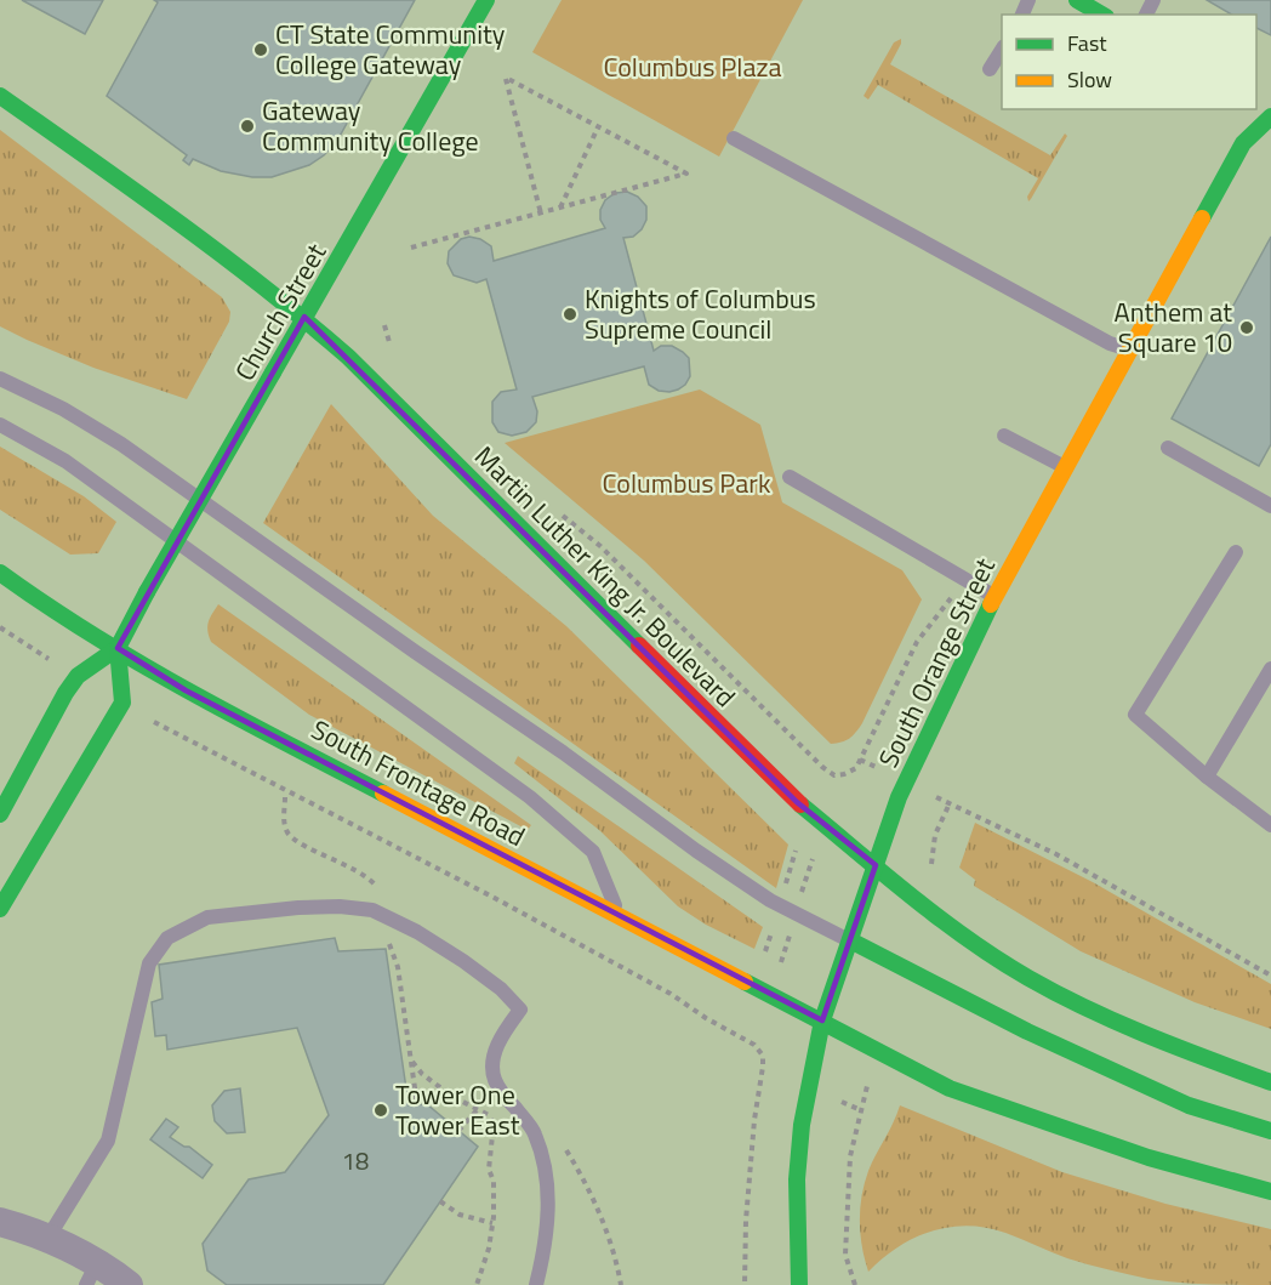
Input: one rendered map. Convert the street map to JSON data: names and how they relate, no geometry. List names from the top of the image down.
{
  "streets": {
    "main road": [
      "Church Street",
      "Martin Luther King Jr. Boulevard",
      "South Orange Street",
      "South Frontage Road"
    ]
  },
  "crossings": [
    ["Church Street", "Martin Luther King Jr. Boulevard"],
    ["Church Street", "South Frontage Road"],
    ["Martin Luther King Jr. Boulevard", "South Orange Street"],
    ["South Orange Street", "South Frontage Road"]
  ],
  "parks": ["Columbus Plaza", "Columbus Park"],
  "places": [
    "CT State Community College Gateway",
    "Gateway Community College",
    "Knights of Columbus Supreme Council",
    "Anthem at Square 10",
    "Tower One Tower East"
  ],
  "house_numbers": ["18"],
  "legend": ["Fast", "Slow"]
}
